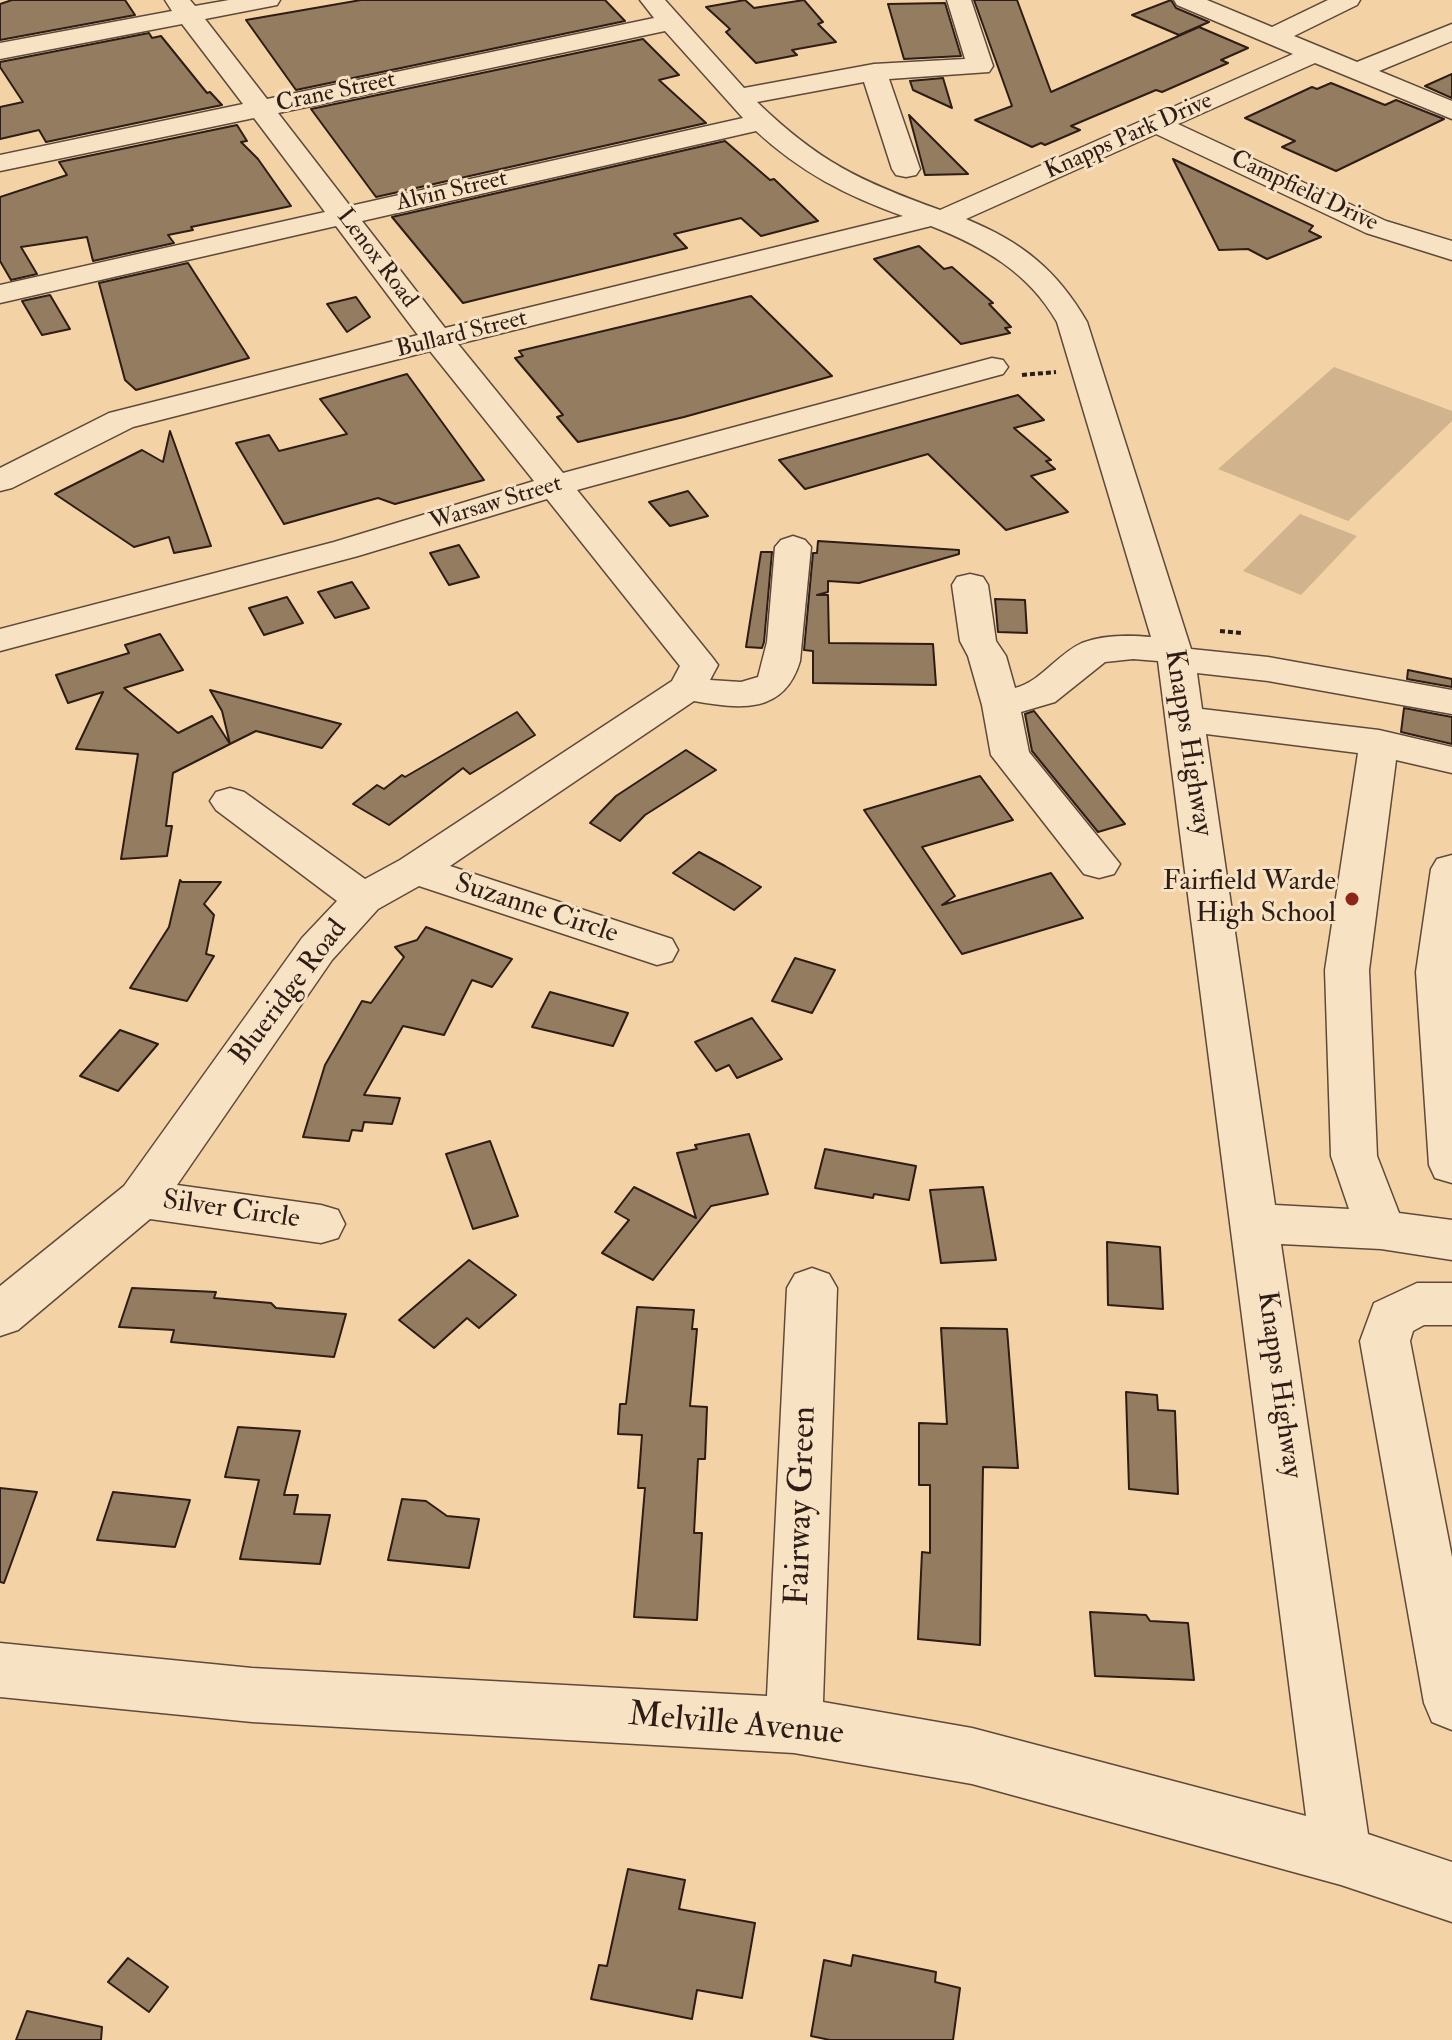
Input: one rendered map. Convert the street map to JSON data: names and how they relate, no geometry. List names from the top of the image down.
{
  "streets": {
    "street": [
      "Crane Street",
      "Knapps Park Drive",
      "Alvin Street",
      "Campfield Drive",
      "Lenox Road",
      "Bullard Street",
      "Warsaw Street",
      "Knapps Highway",
      "Suzanne Circle",
      "Blueridge Road",
      "Silver Circle",
      "Fairway Green",
      "Melville Avenue"
    ]
  },
  "crossings": [
    ["Crane Street", "Lenox Road"],
    ["Crane Street", "Knapps Highway"],
    ["Knapps Park Drive", "Campfield Drive"],
    ["Knapps Park Drive", "Bullard Street"],
    ["Knapps Park Drive", "Knapps Highway"],
    ["Alvin Street", "Lenox Road"],
    ["Alvin Street", "Knapps Highway"],
    ["Lenox Road", "Bullard Street"],
    ["Lenox Road", "Warsaw Street"],
    ["Lenox Road", "Blueridge Road"],
    ["Bullard Street", "Knapps Highway"],
    ["Knapps Highway", "Melville Avenue"],
    ["Suzanne Circle", "Blueridge Road"],
    ["Blueridge Road", "Silver Circle"],
    ["Fairway Green", "Melville Avenue"]
  ],
  "places": ["Fairfield Warde High School"]
}
